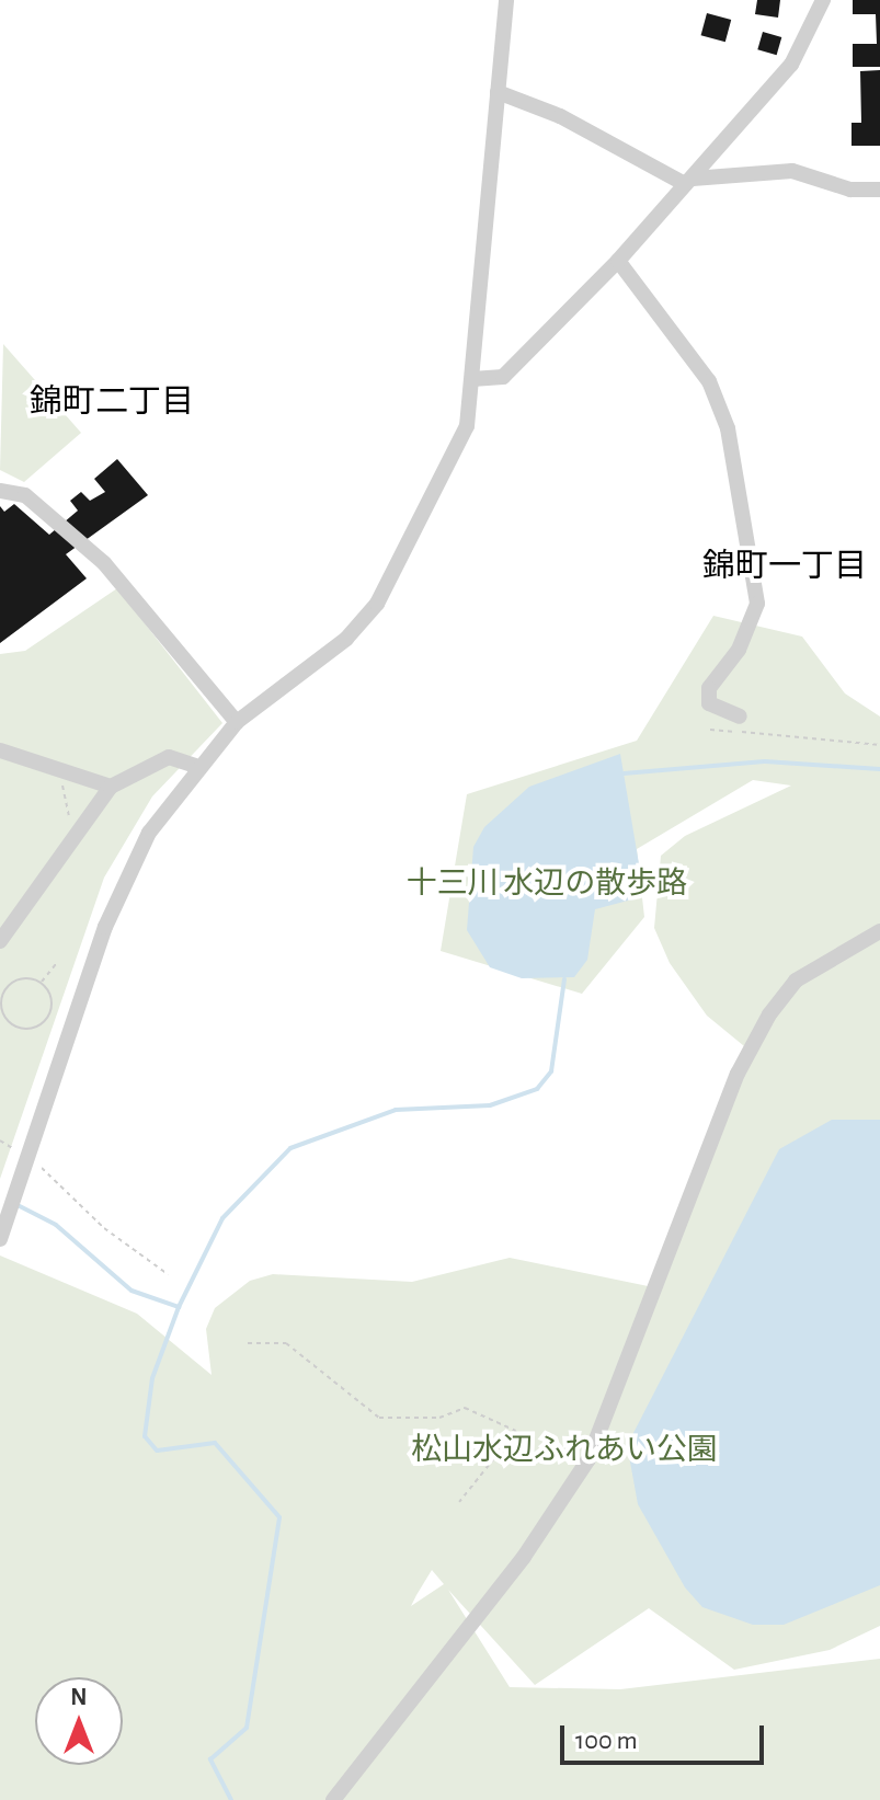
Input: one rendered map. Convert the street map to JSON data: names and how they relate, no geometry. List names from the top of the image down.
{
  "districts": ["錦町二丁目", "錦町一丁目"],
  "parks": ["十三川 水辺の散歩路", "松山水辺ふれあい公園"],
  "scale_bar": "100 m",
  "north": "top"
}
